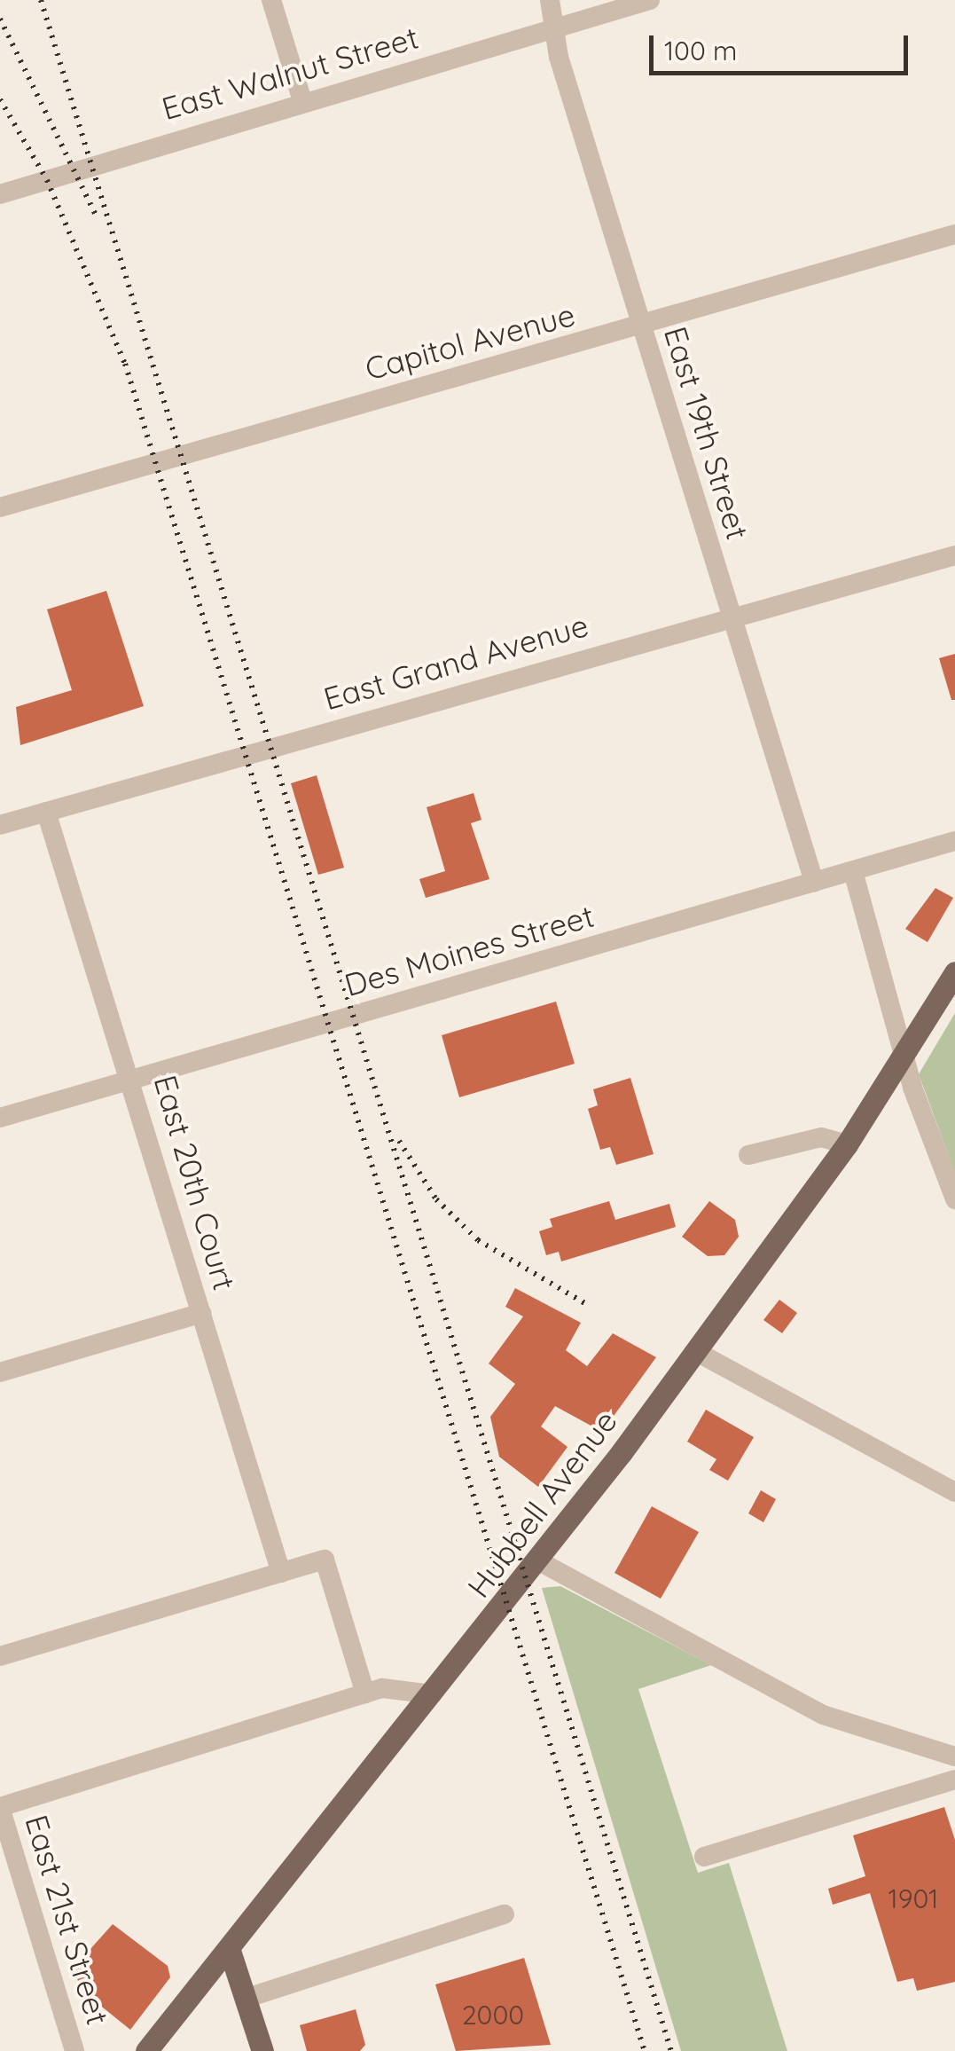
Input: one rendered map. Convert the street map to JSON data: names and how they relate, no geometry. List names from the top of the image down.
{
  "streets": {
    "main road": ["Hubbell Avenue"],
    "street": [
      "East Walnut Street",
      "Capitol Avenue",
      "East 19th Street",
      "East Grand Avenue",
      "Des Moines Street",
      "East 20th Court",
      "East 21st Street"
    ]
  },
  "crossings": [
    ["East Walnut Street", "East 19th Street"],
    ["Capitol Avenue", "East 19th Street"],
    ["East 19th Street", "East Grand Avenue"],
    ["East 19th Street", "Des Moines Street"],
    ["East Grand Avenue", "East 20th Court"],
    ["Des Moines Street", "East 20th Court"]
  ],
  "house_numbers": ["1901", "2000"],
  "scale_bar": "100 m"
}
